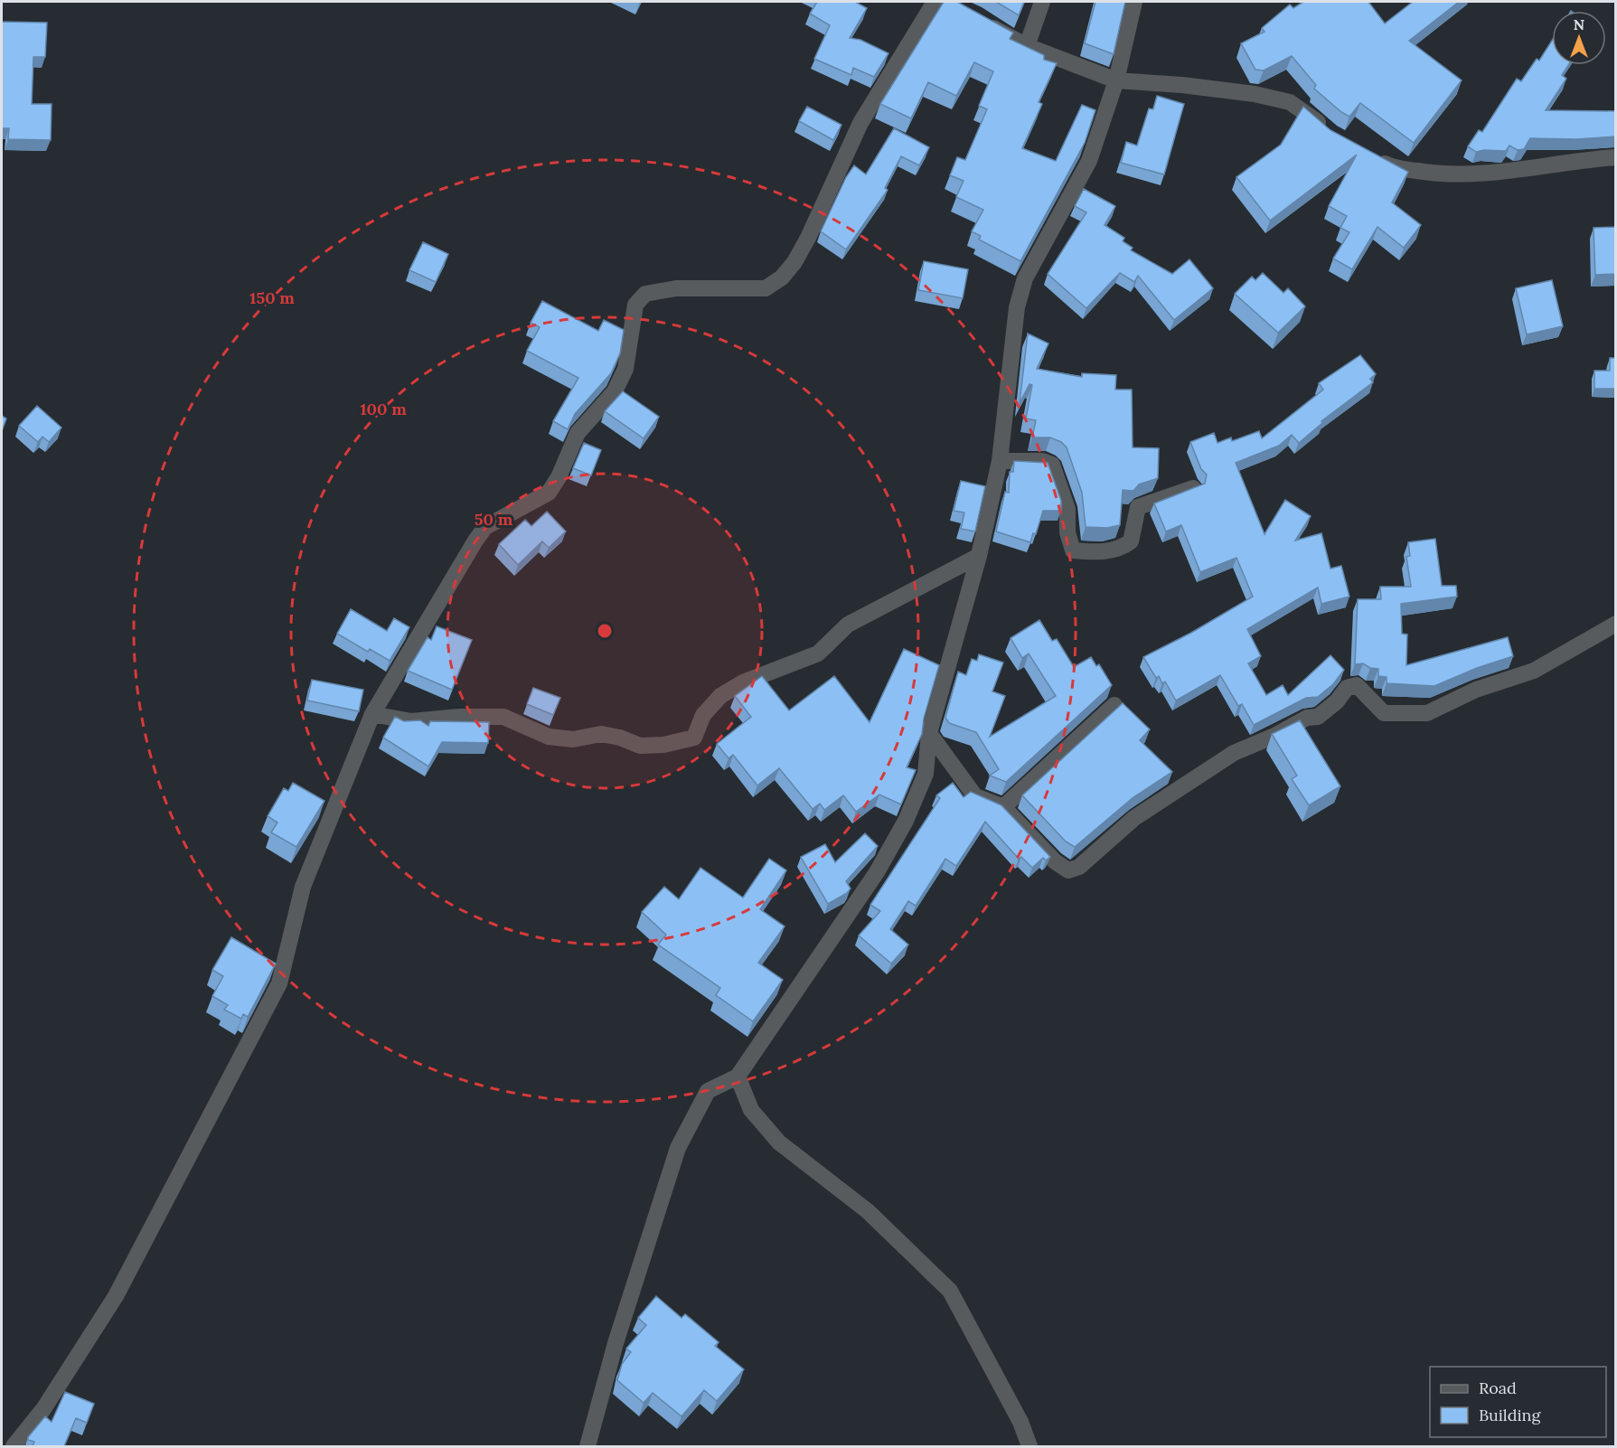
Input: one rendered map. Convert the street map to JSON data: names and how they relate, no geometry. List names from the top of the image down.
{
  "legend": ["Road", "Building"],
  "north": "top",
  "rings": ["150 m", "100 m", "50 m"]
}
